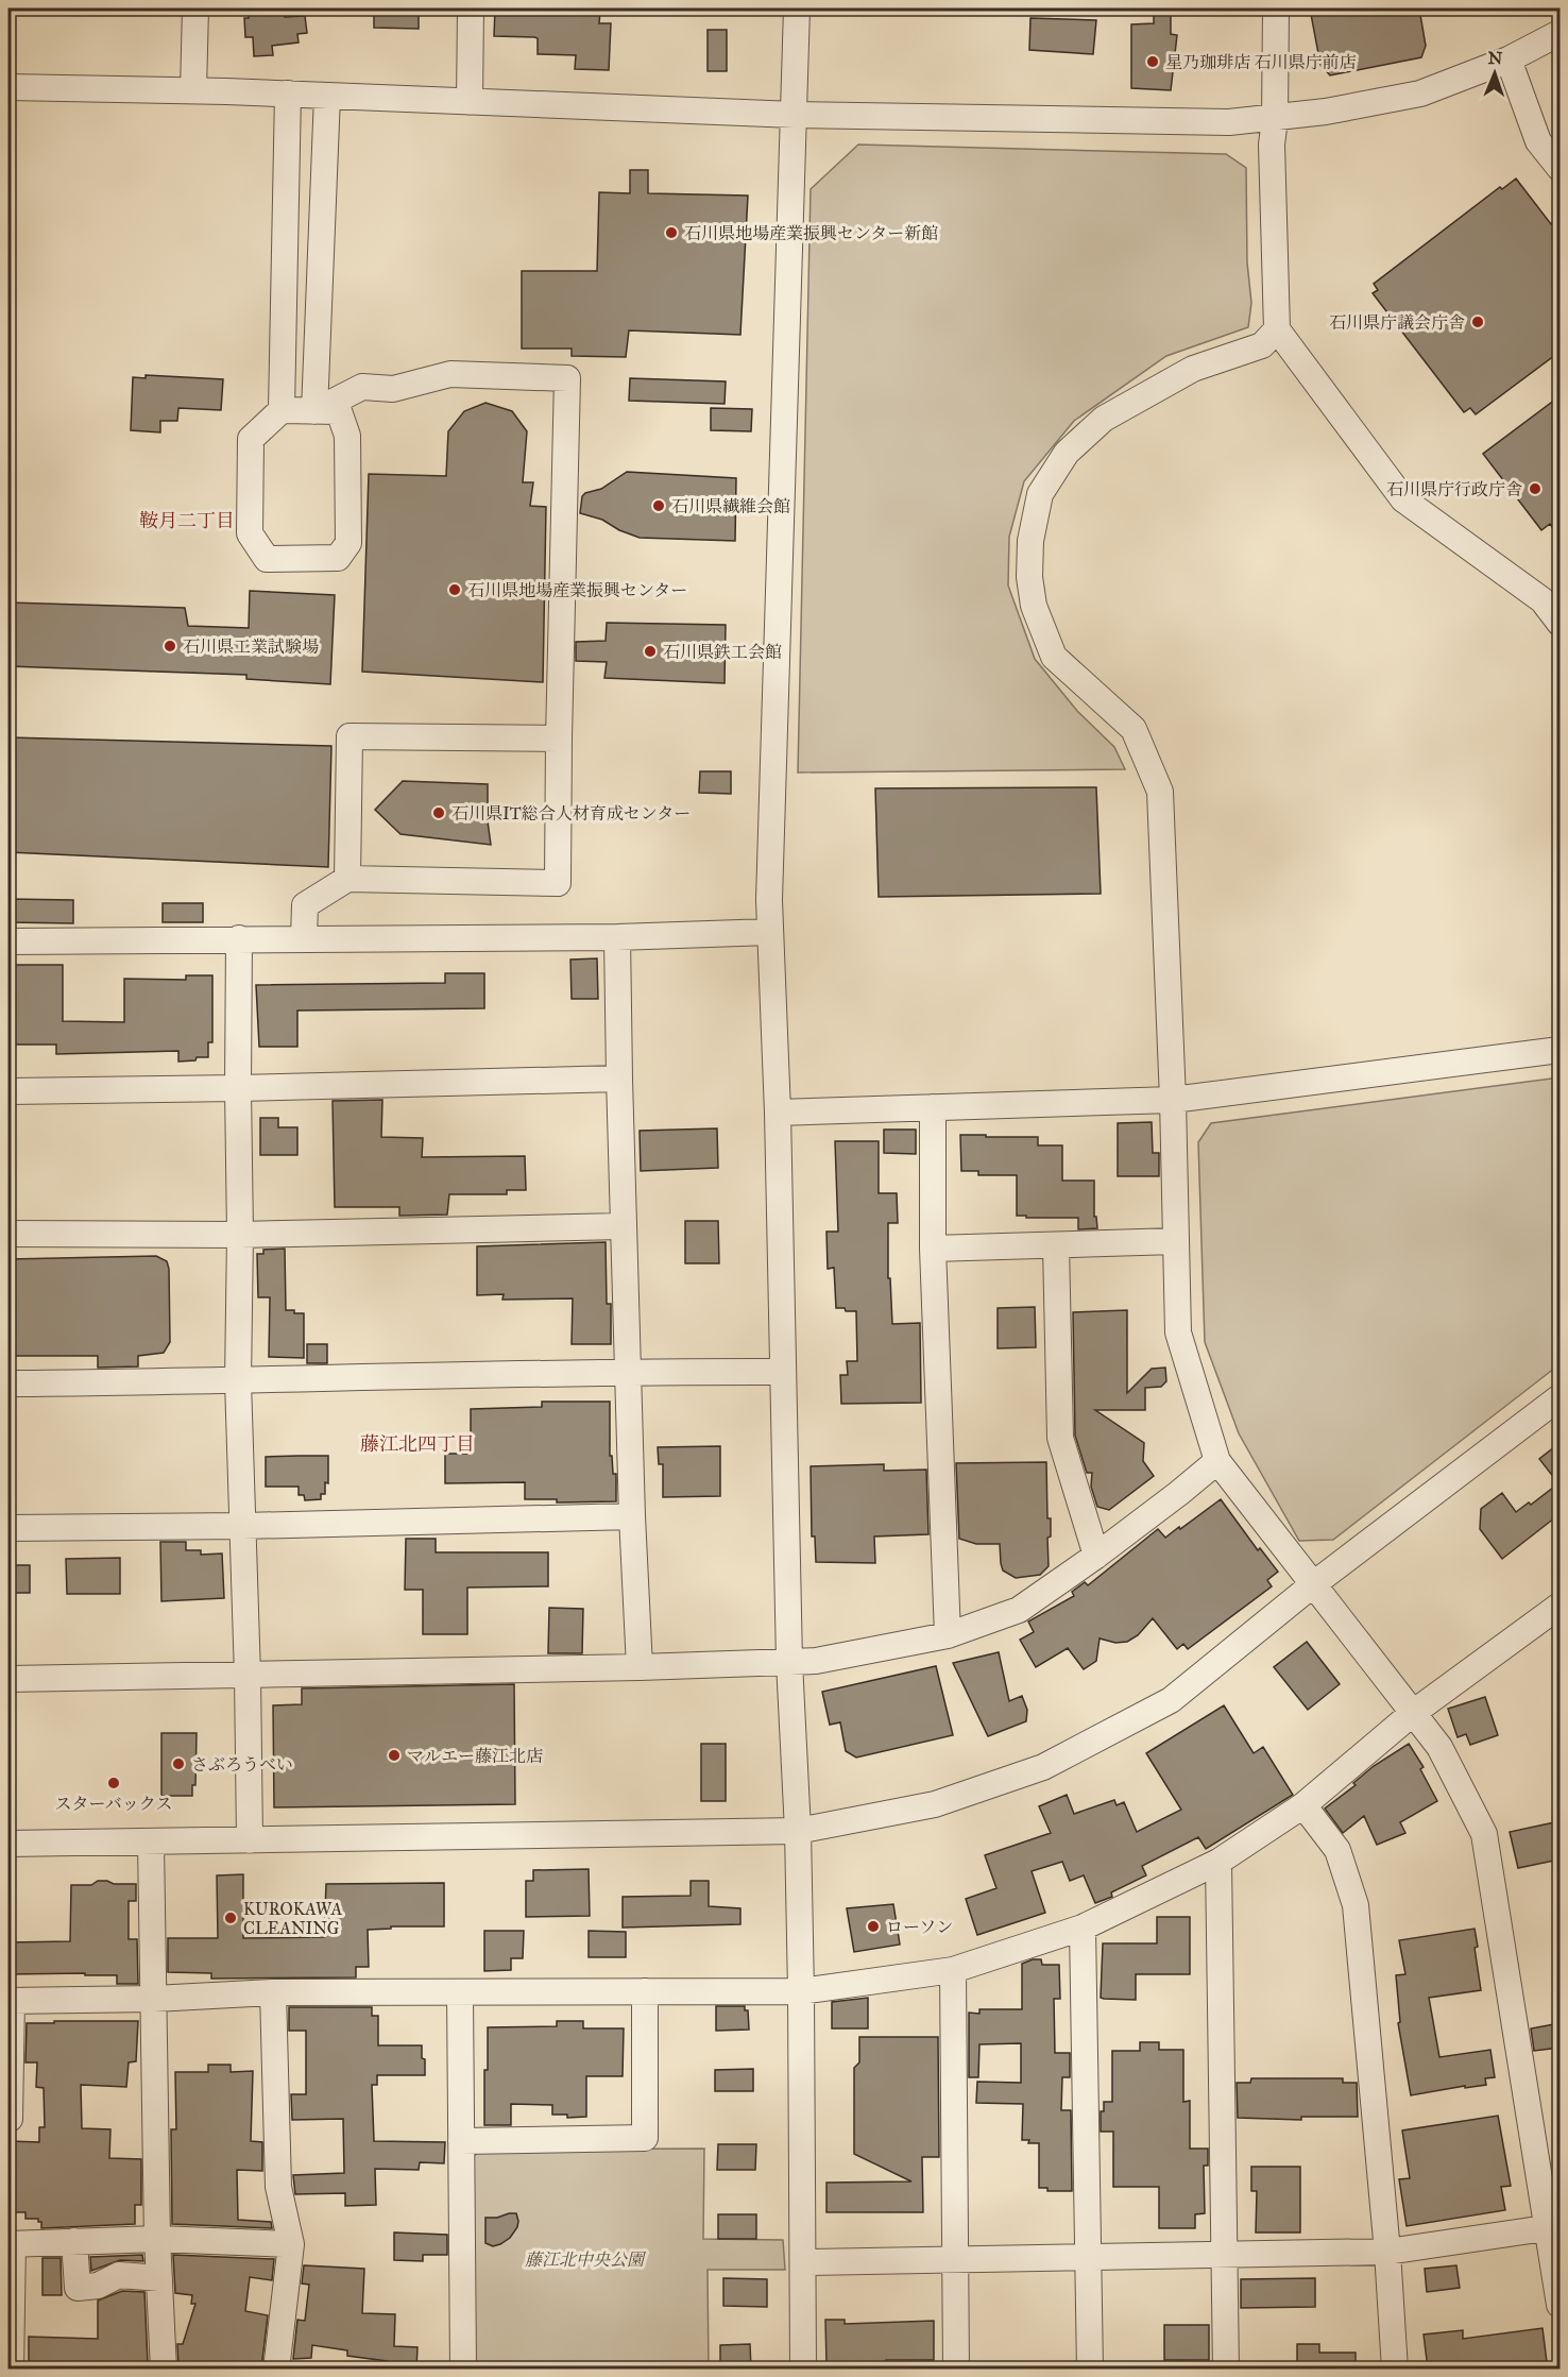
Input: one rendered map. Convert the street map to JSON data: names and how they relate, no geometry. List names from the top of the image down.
{
  "districts": ["鞍月二丁目", "藤江北四丁目"],
  "parks": ["藤江北中央公園"],
  "places": [
    "星乃珈琲店 石川県庁前店",
    "石川県地場産業振興センター新館",
    "石川県庁議会庁舎",
    "石川県庁行政庁舎",
    "石川県繊維会館",
    "石川県地場産業振興センター",
    "石川県工業試験場",
    "石川県鉄工会館",
    "石川県IT総合人材育成センター",
    "マルエー藤江北店",
    "さぶろうべい",
    "スターバックス",
    "KUROKAWA CLEANING",
    "ローソン"
  ],
  "north": "top"
}
